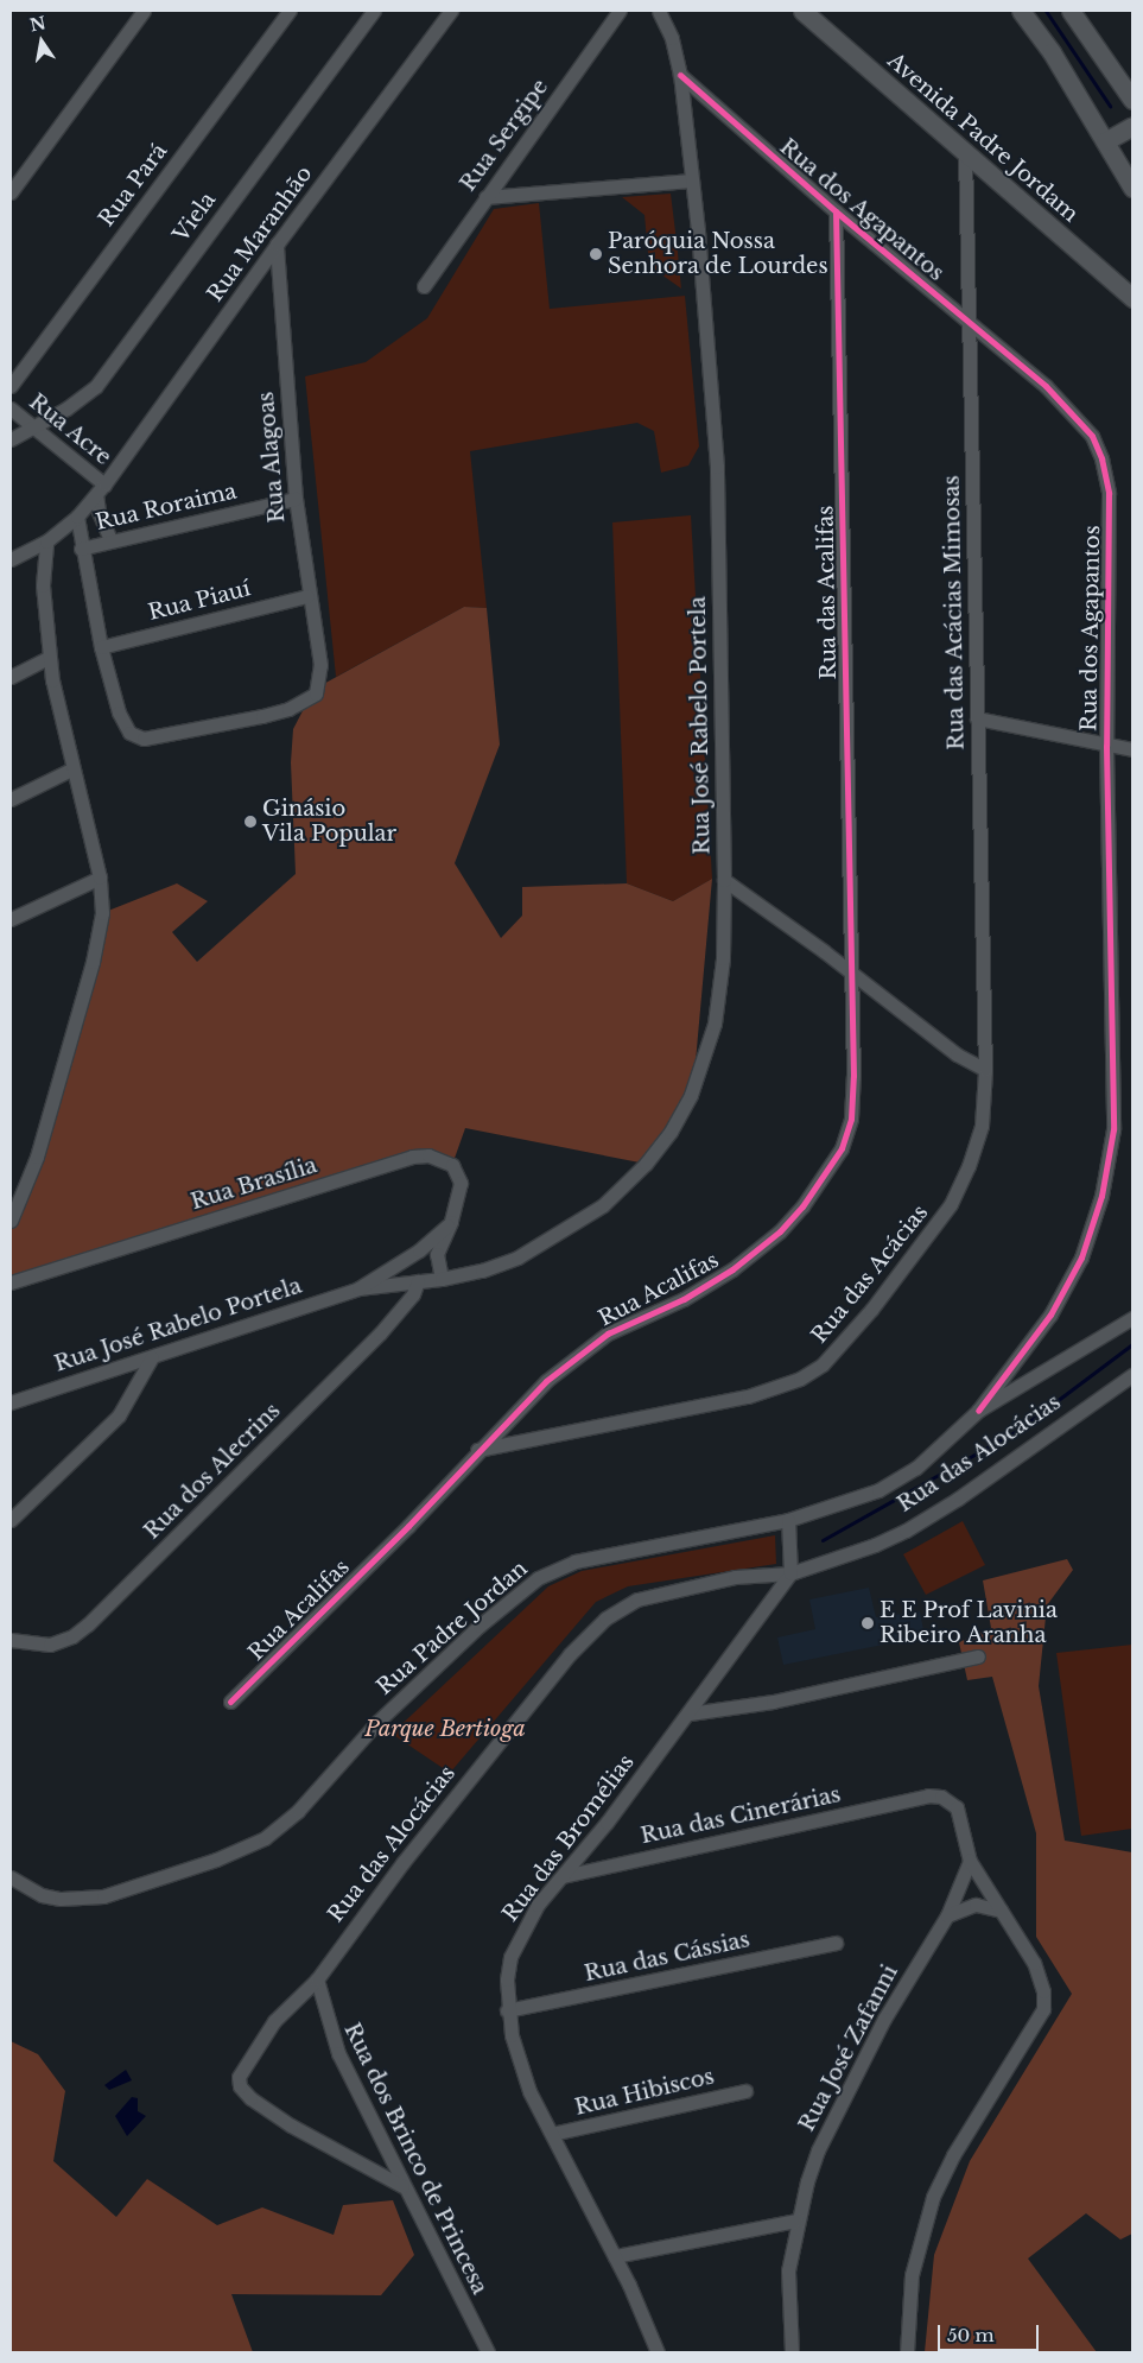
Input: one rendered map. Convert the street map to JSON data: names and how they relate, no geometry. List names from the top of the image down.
{
  "streets": {
    "street": [
      "Rua Sergipe",
      "Avenida Padre Jordam",
      "Rua Pará",
      "Rua dos Agapantos",
      "Viela",
      "Rua Maranhão",
      "Rua Acre",
      "Rua Alagoas",
      "Rua Roraima",
      "Rua das Acalifas",
      "Rua Piauí",
      "Rua das Acácias Mimosas",
      "Rua José Rabelo Portela",
      "Rua Brasília",
      "Rua das Acácias",
      "Rua Acalifas",
      "Rua das Alocácias",
      "Rua dos Alecrins",
      "Rua Padre Jordan",
      "Rua das Cinerárias",
      "Rua das Bromélias",
      "Rua das Cássias",
      "Rua José Zafanni",
      "Rua Hibiscos",
      "Rua dos Brinco de Princesa"
    ]
  },
  "crossings": [
    ["Avenida Padre Jordam", "Rua das Acácias Mimosas"],
    ["Rua dos Agapantos", "Rua das Acalifas"],
    ["Rua dos Agapantos", "Rua das Acácias Mimosas"],
    ["Rua dos Agapantos", "Rua José Rabelo Portela"],
    ["Rua dos Agapantos", "Rua Padre Jordan"],
    ["Viela", "Rua Acre"],
    ["Rua Maranhão", "Rua Acre"],
    ["Rua Maranhão", "Rua Alagoas"],
    ["Rua Alagoas", "Rua Roraima"],
    ["Rua Alagoas", "Rua Piauí"],
    ["Rua das Acalifas", "Rua Acalifas"],
    ["Rua das Acácias Mimosas", "Rua das Acácias"],
    ["Rua José Rabelo Portela", "Rua Brasília"],
    ["Rua José Rabelo Portela", "Rua dos Alecrins"],
    ["Rua das Acácias", "Rua Acalifas"],
    ["Rua das Alocácias", "Rua das Bromélias"],
    ["Rua das Alocácias", "Rua dos Brinco de Princesa"],
    ["Rua das Cinerárias", "Rua das Bromélias"],
    ["Rua das Cinerárias", "Rua José Zafanni"],
    ["Rua das Bromélias", "Rua das Cássias"],
    ["Rua das Bromélias", "Rua Hibiscos"]
  ],
  "parks": ["Parque Bertioga"],
  "places": ["Paróquia Nossa Senhora de Lourdes", "Ginásio Vila Popular", "E E Prof Lavinia Ribeiro Aranha"],
  "scale_bar": "50 m",
  "north": "top"
}
